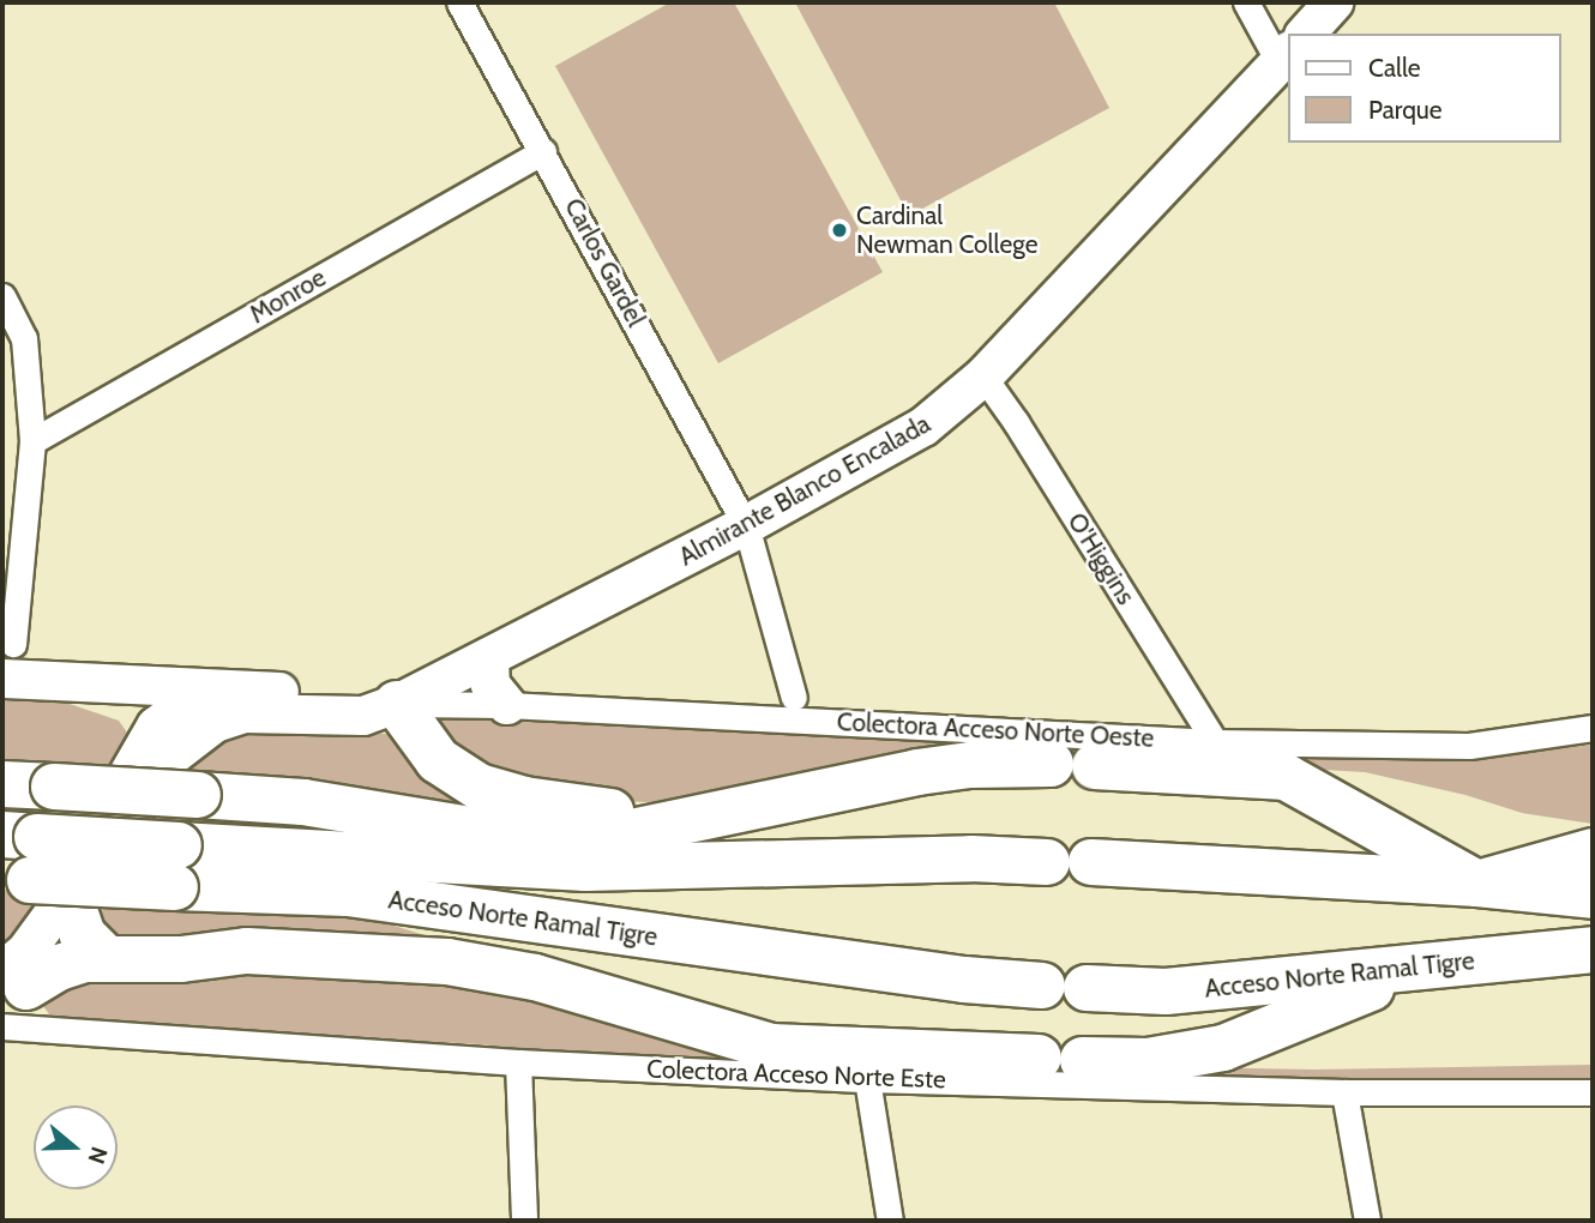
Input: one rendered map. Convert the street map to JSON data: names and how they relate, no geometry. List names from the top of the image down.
{
  "streets": {
    "highway": ["Acceso Norte Ramal Tigre"],
    "street": [
      "Carlos Gardel",
      "Monroe",
      "Almirante Blanco Encalada",
      "O'Higgins",
      "Colectora Acceso Norte Oeste",
      "Colectora Acceso Norte Este"
    ]
  },
  "crossings": [
    ["Carlos Gardel", "Monroe"],
    ["Carlos Gardel", "Almirante Blanco Encalada"],
    ["Almirante Blanco Encalada", "O'Higgins"],
    ["Almirante Blanco Encalada", "Colectora Acceso Norte Oeste"],
    ["Almirante Blanco Encalada", "Acceso Norte Ramal Tigre"],
    ["O'Higgins", "Colectora Acceso Norte Oeste"]
  ],
  "places": ["Cardinal Newman College"],
  "legend": ["Calle", "Parque"],
  "north": "right"
}
